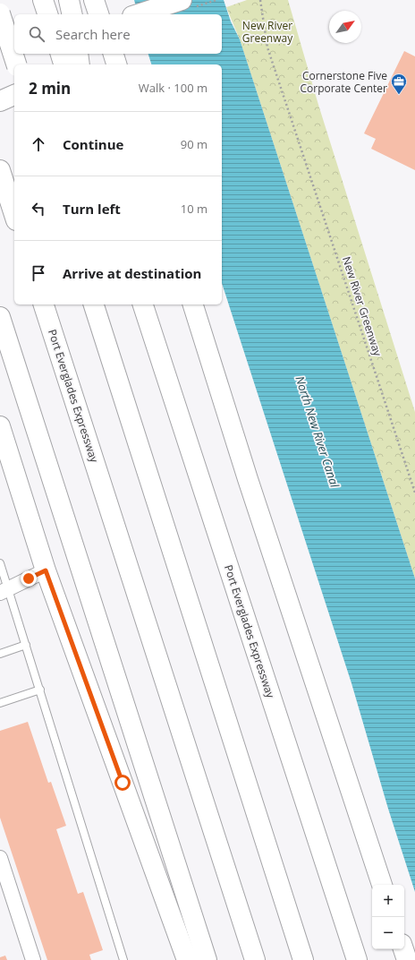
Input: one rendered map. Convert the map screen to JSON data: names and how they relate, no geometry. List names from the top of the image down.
{
  "streets": {
    "main road": ["Port Everglades Expressway"],
    "path": ["New River Greenway"]
  },
  "water": ["North New River Canal"],
  "parks": ["New River Greenway"],
  "places": {
    "office": ["Cornerstone Five Corporate Center"]
  },
  "north": "top right",
  "page": {
    "search": "Search here",
    "heading": ["2 min", "Walk · 100 m"],
    "list": [
      ["Continue", "90 m"],
      ["Turn left", "10 m"],
      "Arrive at destination"
    ],
    "map_buttons": ["+", "−"]
  }
}
